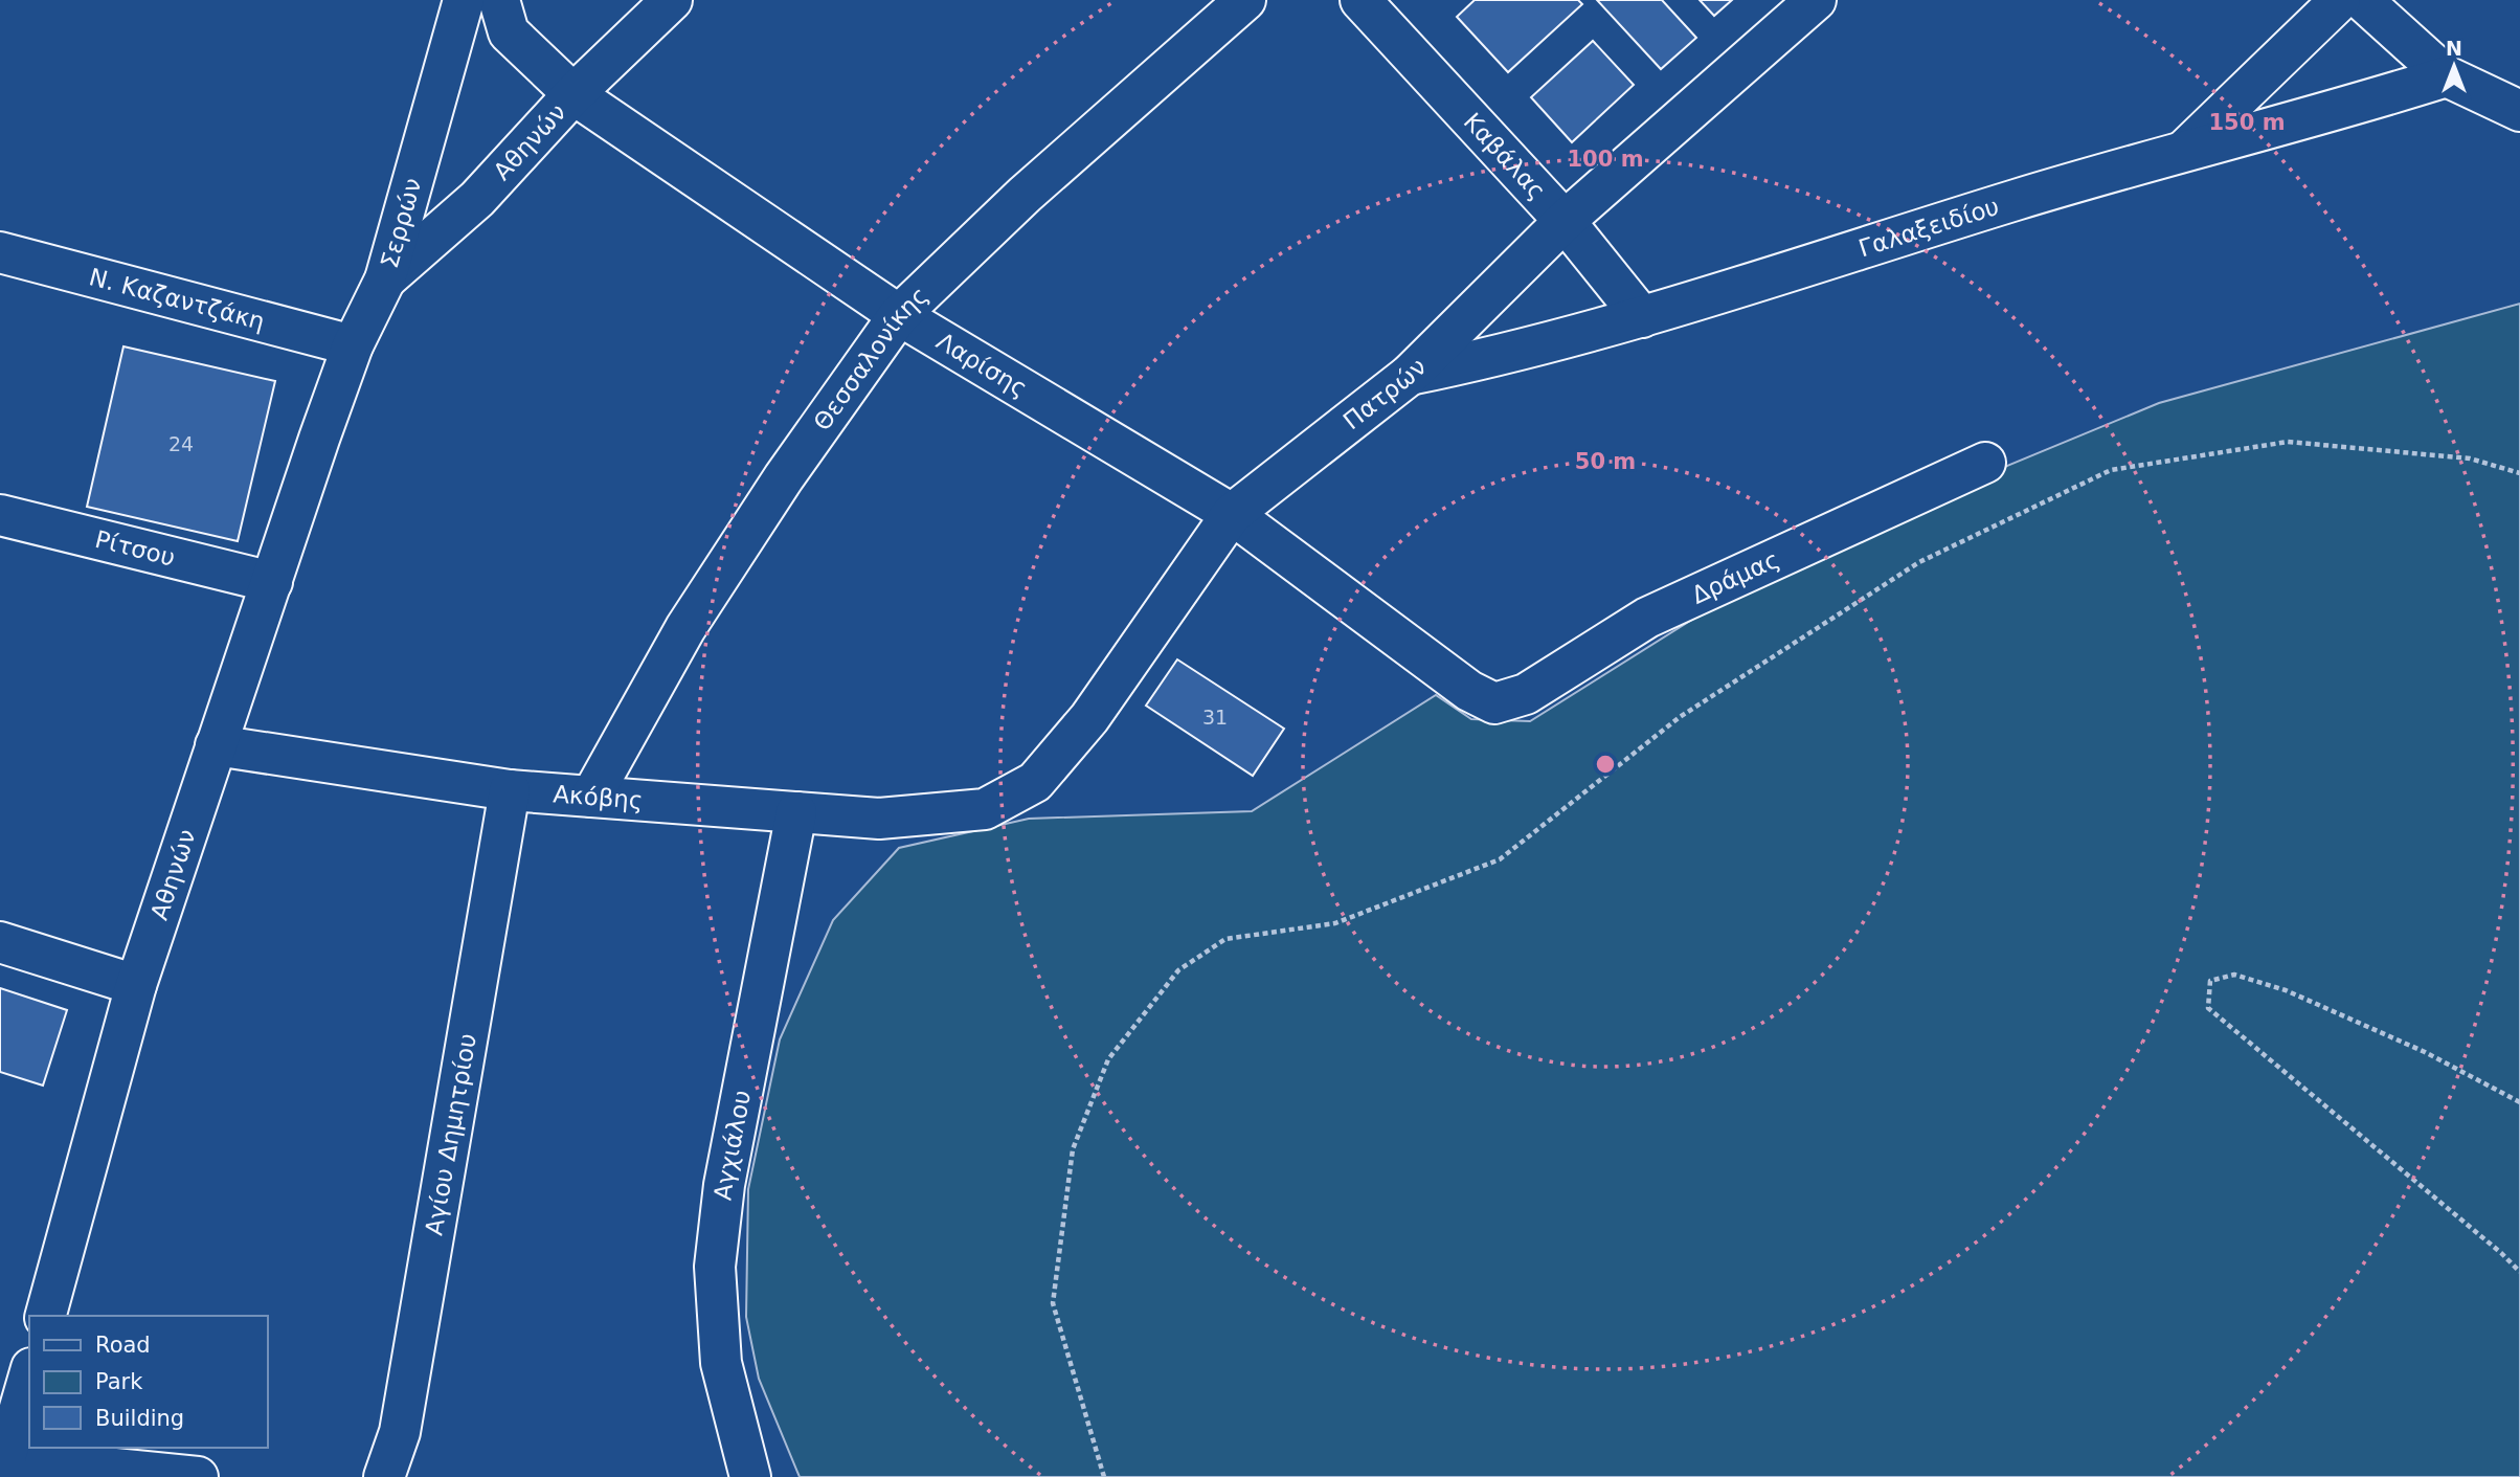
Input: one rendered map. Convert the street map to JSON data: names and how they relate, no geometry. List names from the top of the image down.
{
  "streets": {
    "street": [
      "Αθηνών",
      "Καβάλας",
      "Σερρών",
      "Γαλαξειδίου",
      "Ν. Καζαντζάκη",
      "Θεσσαλονίκης",
      "Λαρίσης",
      "Πατρών",
      "Ρίτσου",
      "Δράμας",
      "Ακόβης",
      "Αγίου Δημητρίου",
      "Αγχιάλου"
    ]
  },
  "crossings": [
    ["Αθηνών", "Σερρών"],
    ["Αθηνών", "Λαρίσης"],
    ["Αθηνών", "Ρίτσου"],
    ["Αθηνών", "Ακόβης"],
    ["Καβάλας", "Γαλαξειδίου"],
    ["Καβάλας", "Πατρών"],
    ["Σερρών", "Ν. Καζαντζάκη"],
    ["Γαλαξειδίου", "Πατρών"],
    ["Θεσσαλονίκης", "Λαρίσης"],
    ["Θεσσαλονίκης", "Ακόβης"],
    ["Λαρίσης", "Πατρών"],
    ["Λαρίσης", "Δράμας"],
    ["Πατρών", "Ακόβης"],
    ["Ακόβης", "Αγίου Δημητρίου"],
    ["Ακόβης", "Αγχιάλου"]
  ],
  "house_numbers": ["24", "31"],
  "legend": ["Road", "Park", "Building"],
  "north": "top",
  "rings": ["150 m", "100 m", "50 m"]
}
